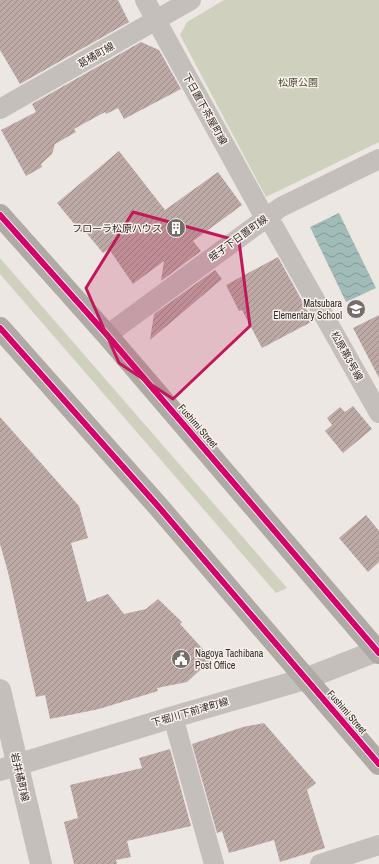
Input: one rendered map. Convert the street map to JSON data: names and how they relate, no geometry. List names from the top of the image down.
{
  "streets": {
    "highway": ["Fushimi Street"],
    "street": [
      "葛橘町線",
      "下日置下茶屋町線",
      "蛭子下日置町線",
      "松原第3号線",
      "下堀川下前津町線",
      "岩井橘町線"
    ]
  },
  "crossings": [
    ["葛橘町線", "下日置下茶屋町線"],
    ["下日置下茶屋町線", "蛭子下日置町線"],
    ["下日置下茶屋町線", "松原第3号線"],
    ["蛭子下日置町線", "松原第3号線"],
    ["蛭子下日置町線", "Fushimi Street"],
    ["Fushimi Street", "下堀川下前津町線"],
    ["下堀川下前津町線", "岩井橘町線"]
  ],
  "parks": ["松原公園"],
  "places": {
    "building": ["フローラ松原ハウス"],
    "school or university": ["Matsubara Elementary School"],
    "public building": ["Nagoya Tachibana Post Office"]
  }
}
